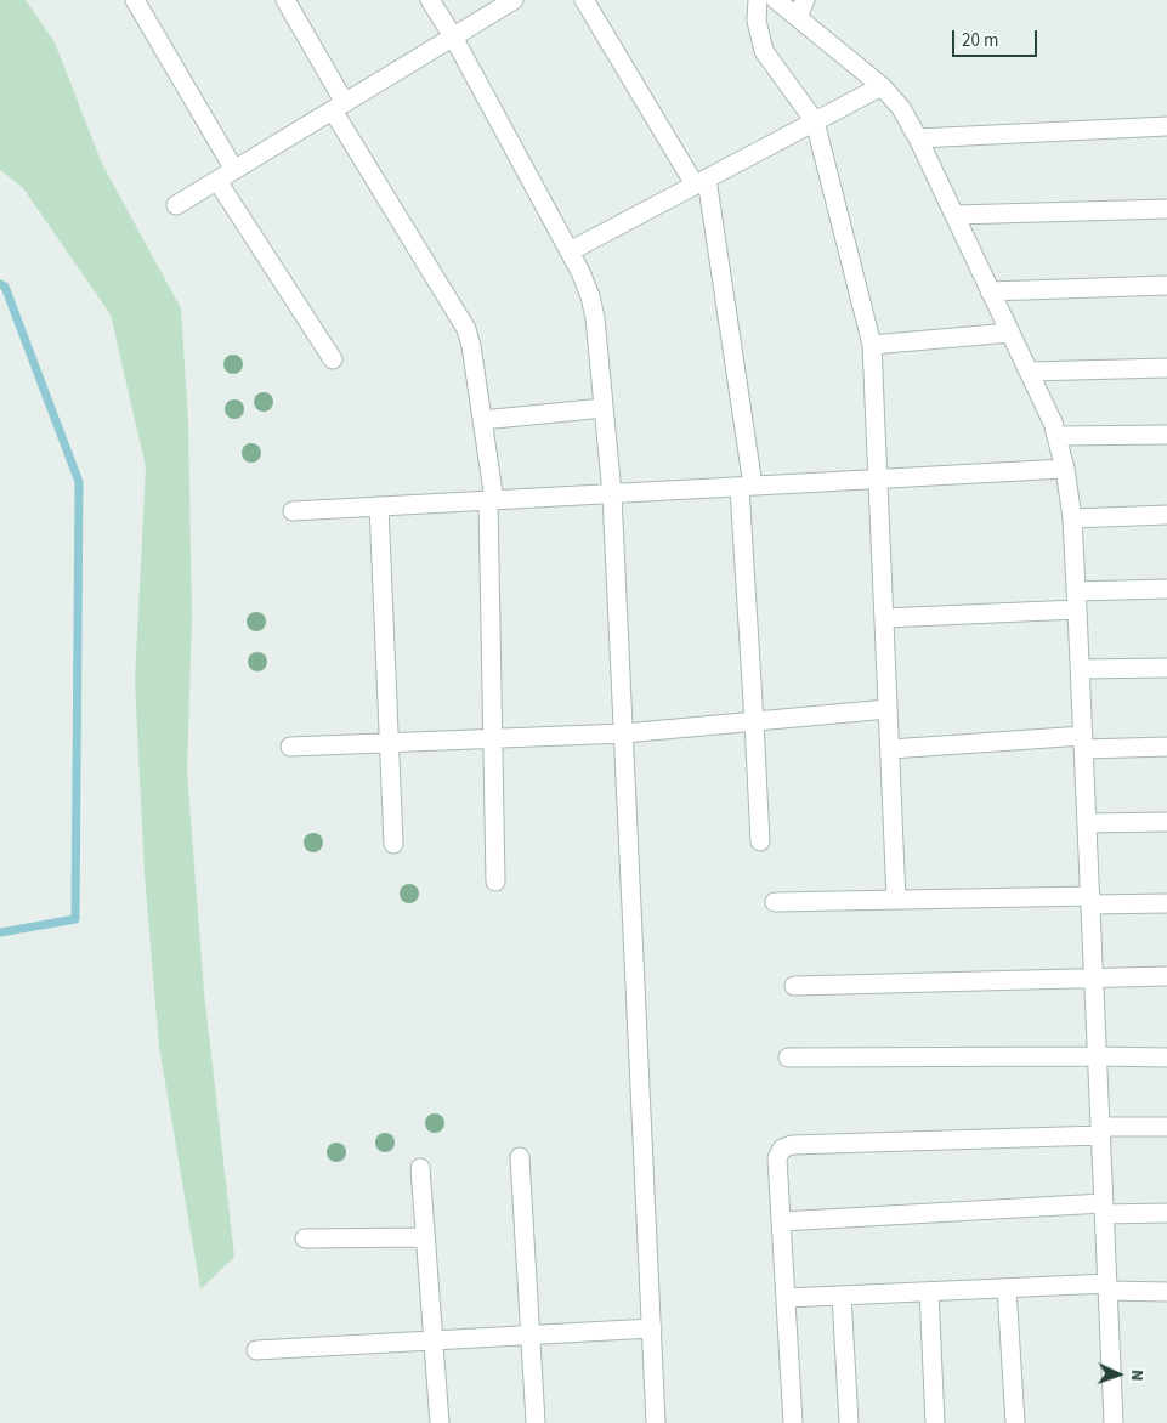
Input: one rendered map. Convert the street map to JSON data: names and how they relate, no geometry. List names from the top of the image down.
{
  "scale_bar": "20 m",
  "north": "right"
}
